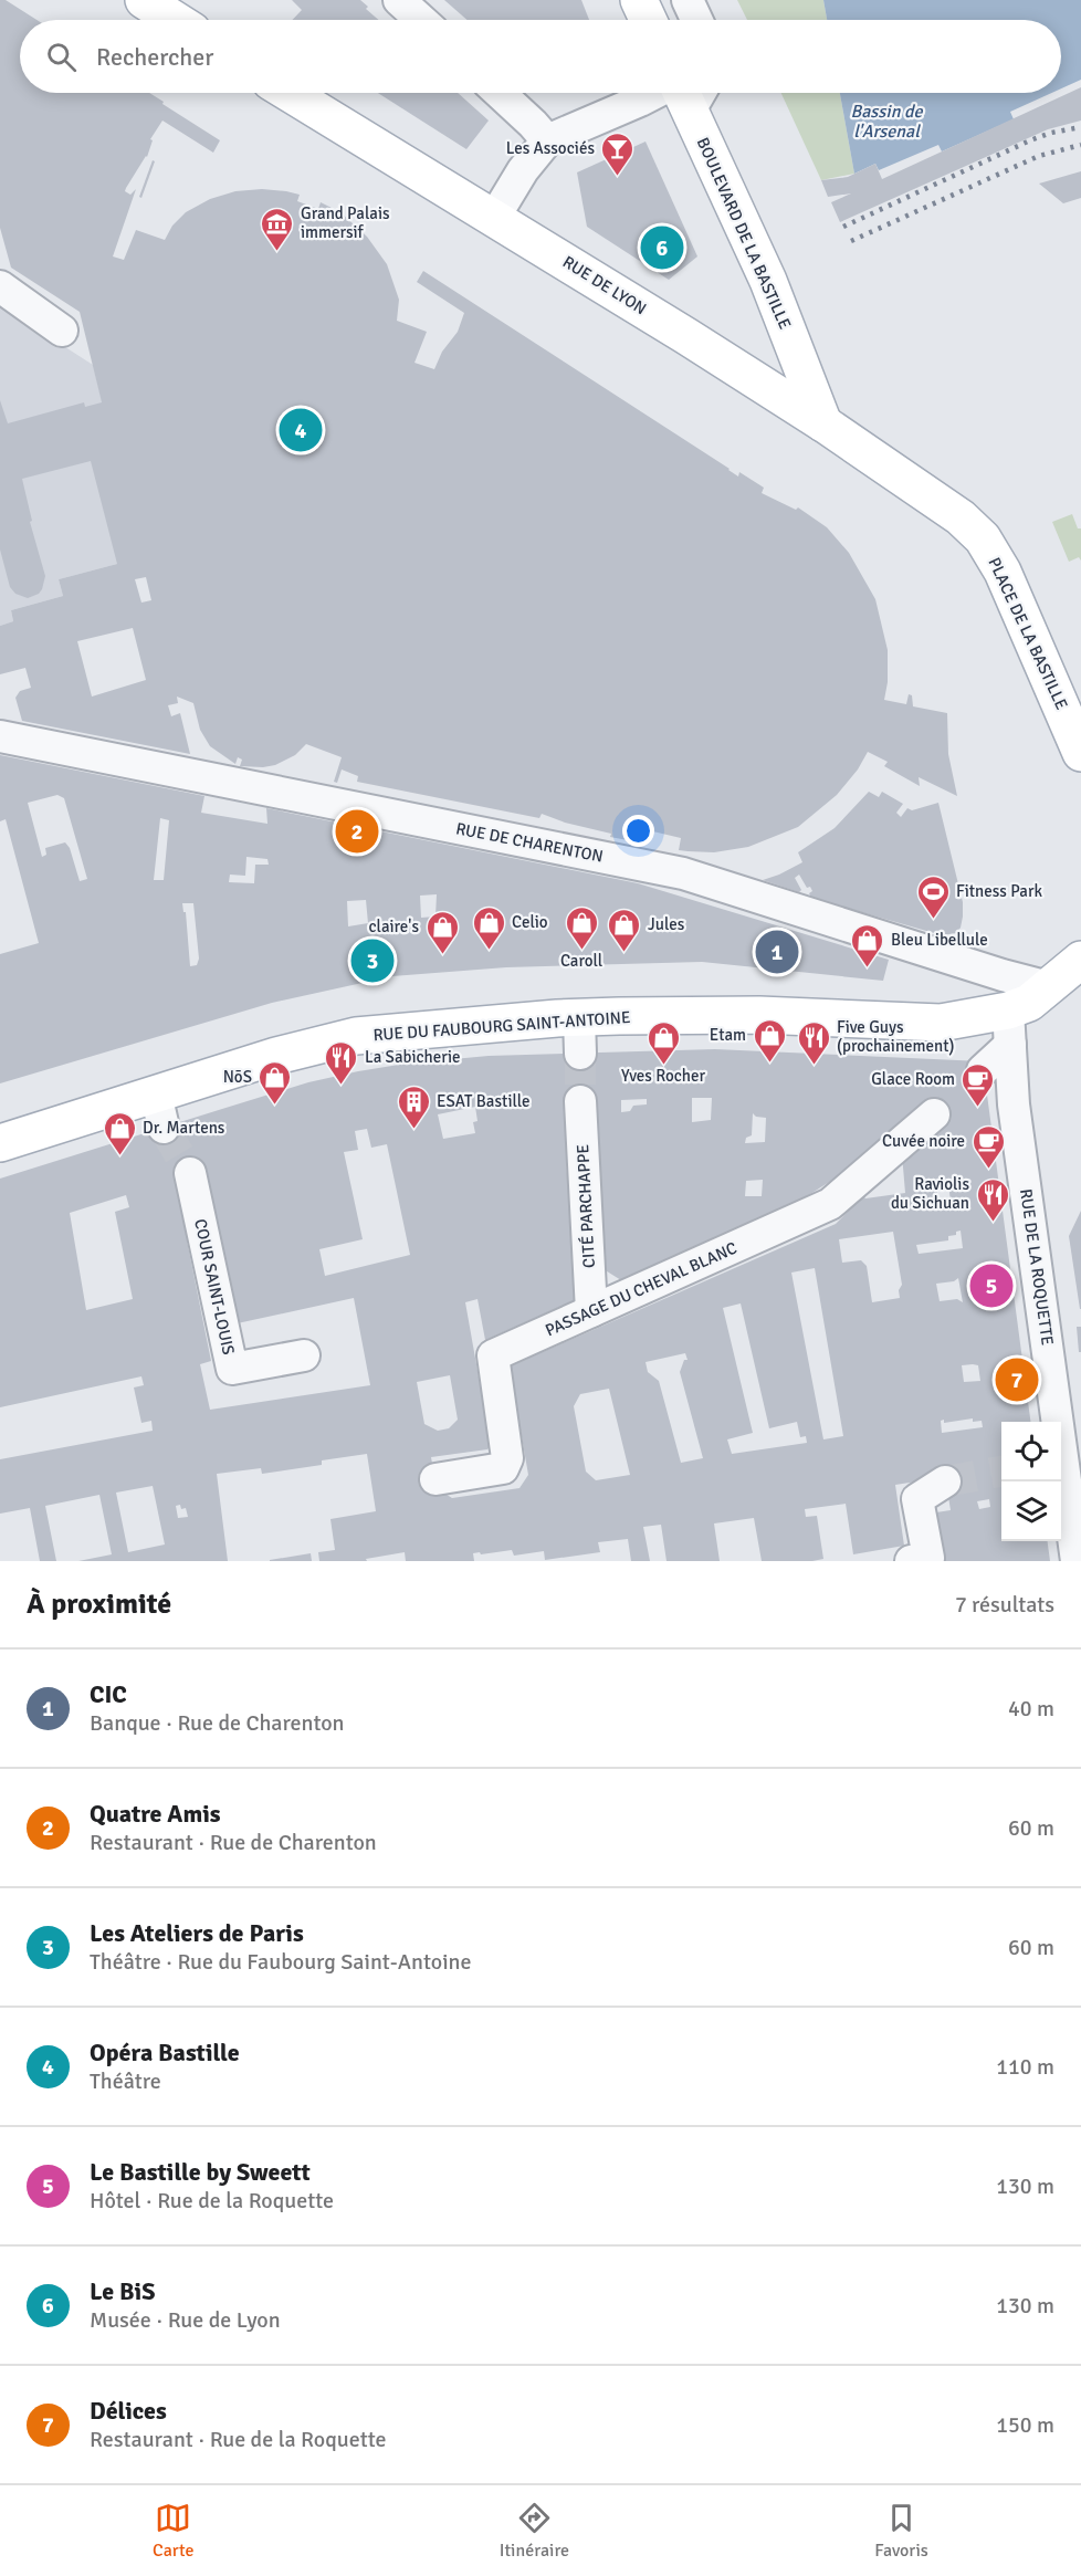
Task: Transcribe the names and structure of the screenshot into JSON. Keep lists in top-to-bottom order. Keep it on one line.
{"streets":{"main road":["BOULEVARD DE LA BASTILLE","RUE DE LYON","PLACE DE LA BASTILLE","RUE DU FAUBOURG SAINT-ANTOINE"],"street":["RUE DE CHARENTON","CITÉ PARCHAPPE","RUE DE LA ROQUETTE","COUR SAINT-LOUIS","PASSAGE DU CHEVAL BLANC"]},"crossings":[["BOULEVARD DE LA BASTILLE","RUE DE LYON"],["RUE DE LYON","PLACE DE LA BASTILLE"],["RUE DE CHARENTON","RUE DU FAUBOURG SAINT-ANTOINE"],["RUE DU FAUBOURG SAINT-ANTOINE","RUE DE LA ROQUETTE"],["CITÉ PARCHAPPE","PASSAGE DU CHEVAL BLANC"]],"water":["Bassin de l'Arsenal"],"places":{"bar":["Les Associés"],"museum":["Grand Palais immersif"],"sports":["Fitness Park"],"shop":["Celio","Caroll","Jules","claire's","Bleu Libellule","Etam","Yves Rocher","NōS","Dr. Martens"],"restaurant":["Five Guys (prochainement)","La Sabicherie","Raviolis du Sichuan"],"cafe":["Glace Room","Cuvée noire"],"building":["ESAT Bastille"]},"page":{"search":"Rechercher","pins":["6","4","2","1","3","5","7"],"heading":["À proximité","7 résultats"],"list":[{"mark":"1","name":"CIC","note":"Banque · Rue de Charenton","value":"40 m"},{"mark":"2","name":"Quatre Amis","note":"Restaurant · Rue de Charenton","value":"60 m"},{"mark":"3","name":"Les Ateliers de Paris","note":"Théâtre · Rue du Faubourg Saint-Antoine","value":"60 m"},{"mark":"4","name":"Opéra Bastille","note":"Théâtre","value":"110 m"},{"mark":"5","name":"Le Bastille by Sweett","note":"Hôtel · Rue de la Roquette","value":"130 m"},{"mark":"6","name":"Le BiS","note":"Musée · Rue de Lyon","value":"130 m"},{"mark":"7","name":"Délices","note":"Restaurant · Rue de la Roquette","value":"150 m"}],"nav":["Carte","Itinéraire","Favoris"]}}
